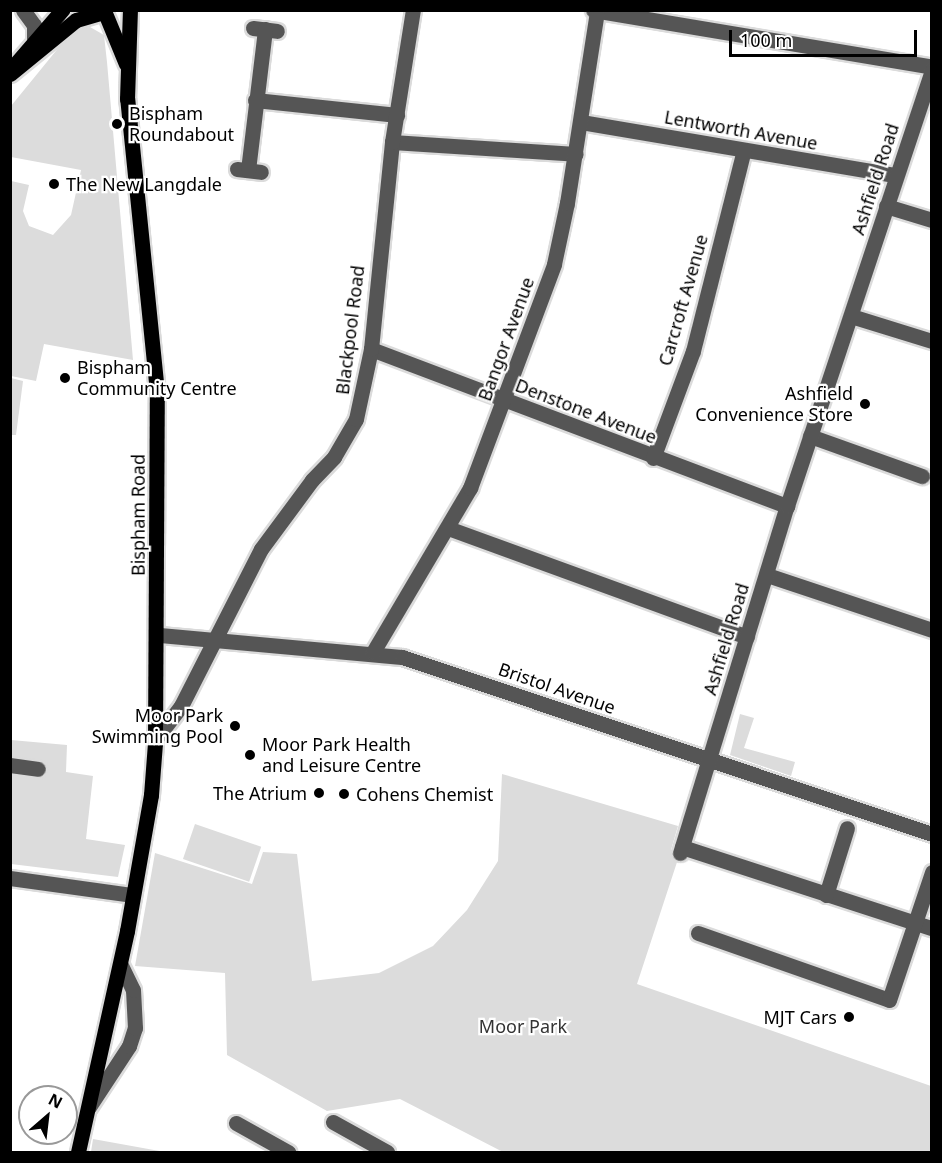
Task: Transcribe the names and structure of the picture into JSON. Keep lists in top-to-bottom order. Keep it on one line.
{"streets":{"main road":["Bispham Road"],"street":["Lentworth Avenue","Ashfield Road","Carcroft Avenue","Blackpool Road","Bangor Avenue","Denstone Avenue","Bristol Avenue"]},"crossings":[["Lentworth Avenue","Ashfield Road"],["Lentworth Avenue","Carcroft Avenue"],["Lentworth Avenue","Bangor Avenue"],["Ashfield Road","Denstone Avenue"],["Ashfield Road","Bristol Avenue"],["Carcroft Avenue","Denstone Avenue"],["Blackpool Road","Denstone Avenue"],["Blackpool Road","Bispham Road"],["Blackpool Road","Bristol Avenue"],["Bangor Avenue","Denstone Avenue"],["Bangor Avenue","Bristol Avenue"],["Bispham Road","Bristol Avenue"]],"parks":["Moor Park"],"places":["Bispham Roundabout","The New Langdale","Bispham Community Centre","Ashfield Convenience Store","Moor Park Swimming Pool","Moor Park Health and Leisure Centre","The Atrium","Cohens Chemist","MJT Cars"],"scale_bar":"100 m","north":"top right"}
